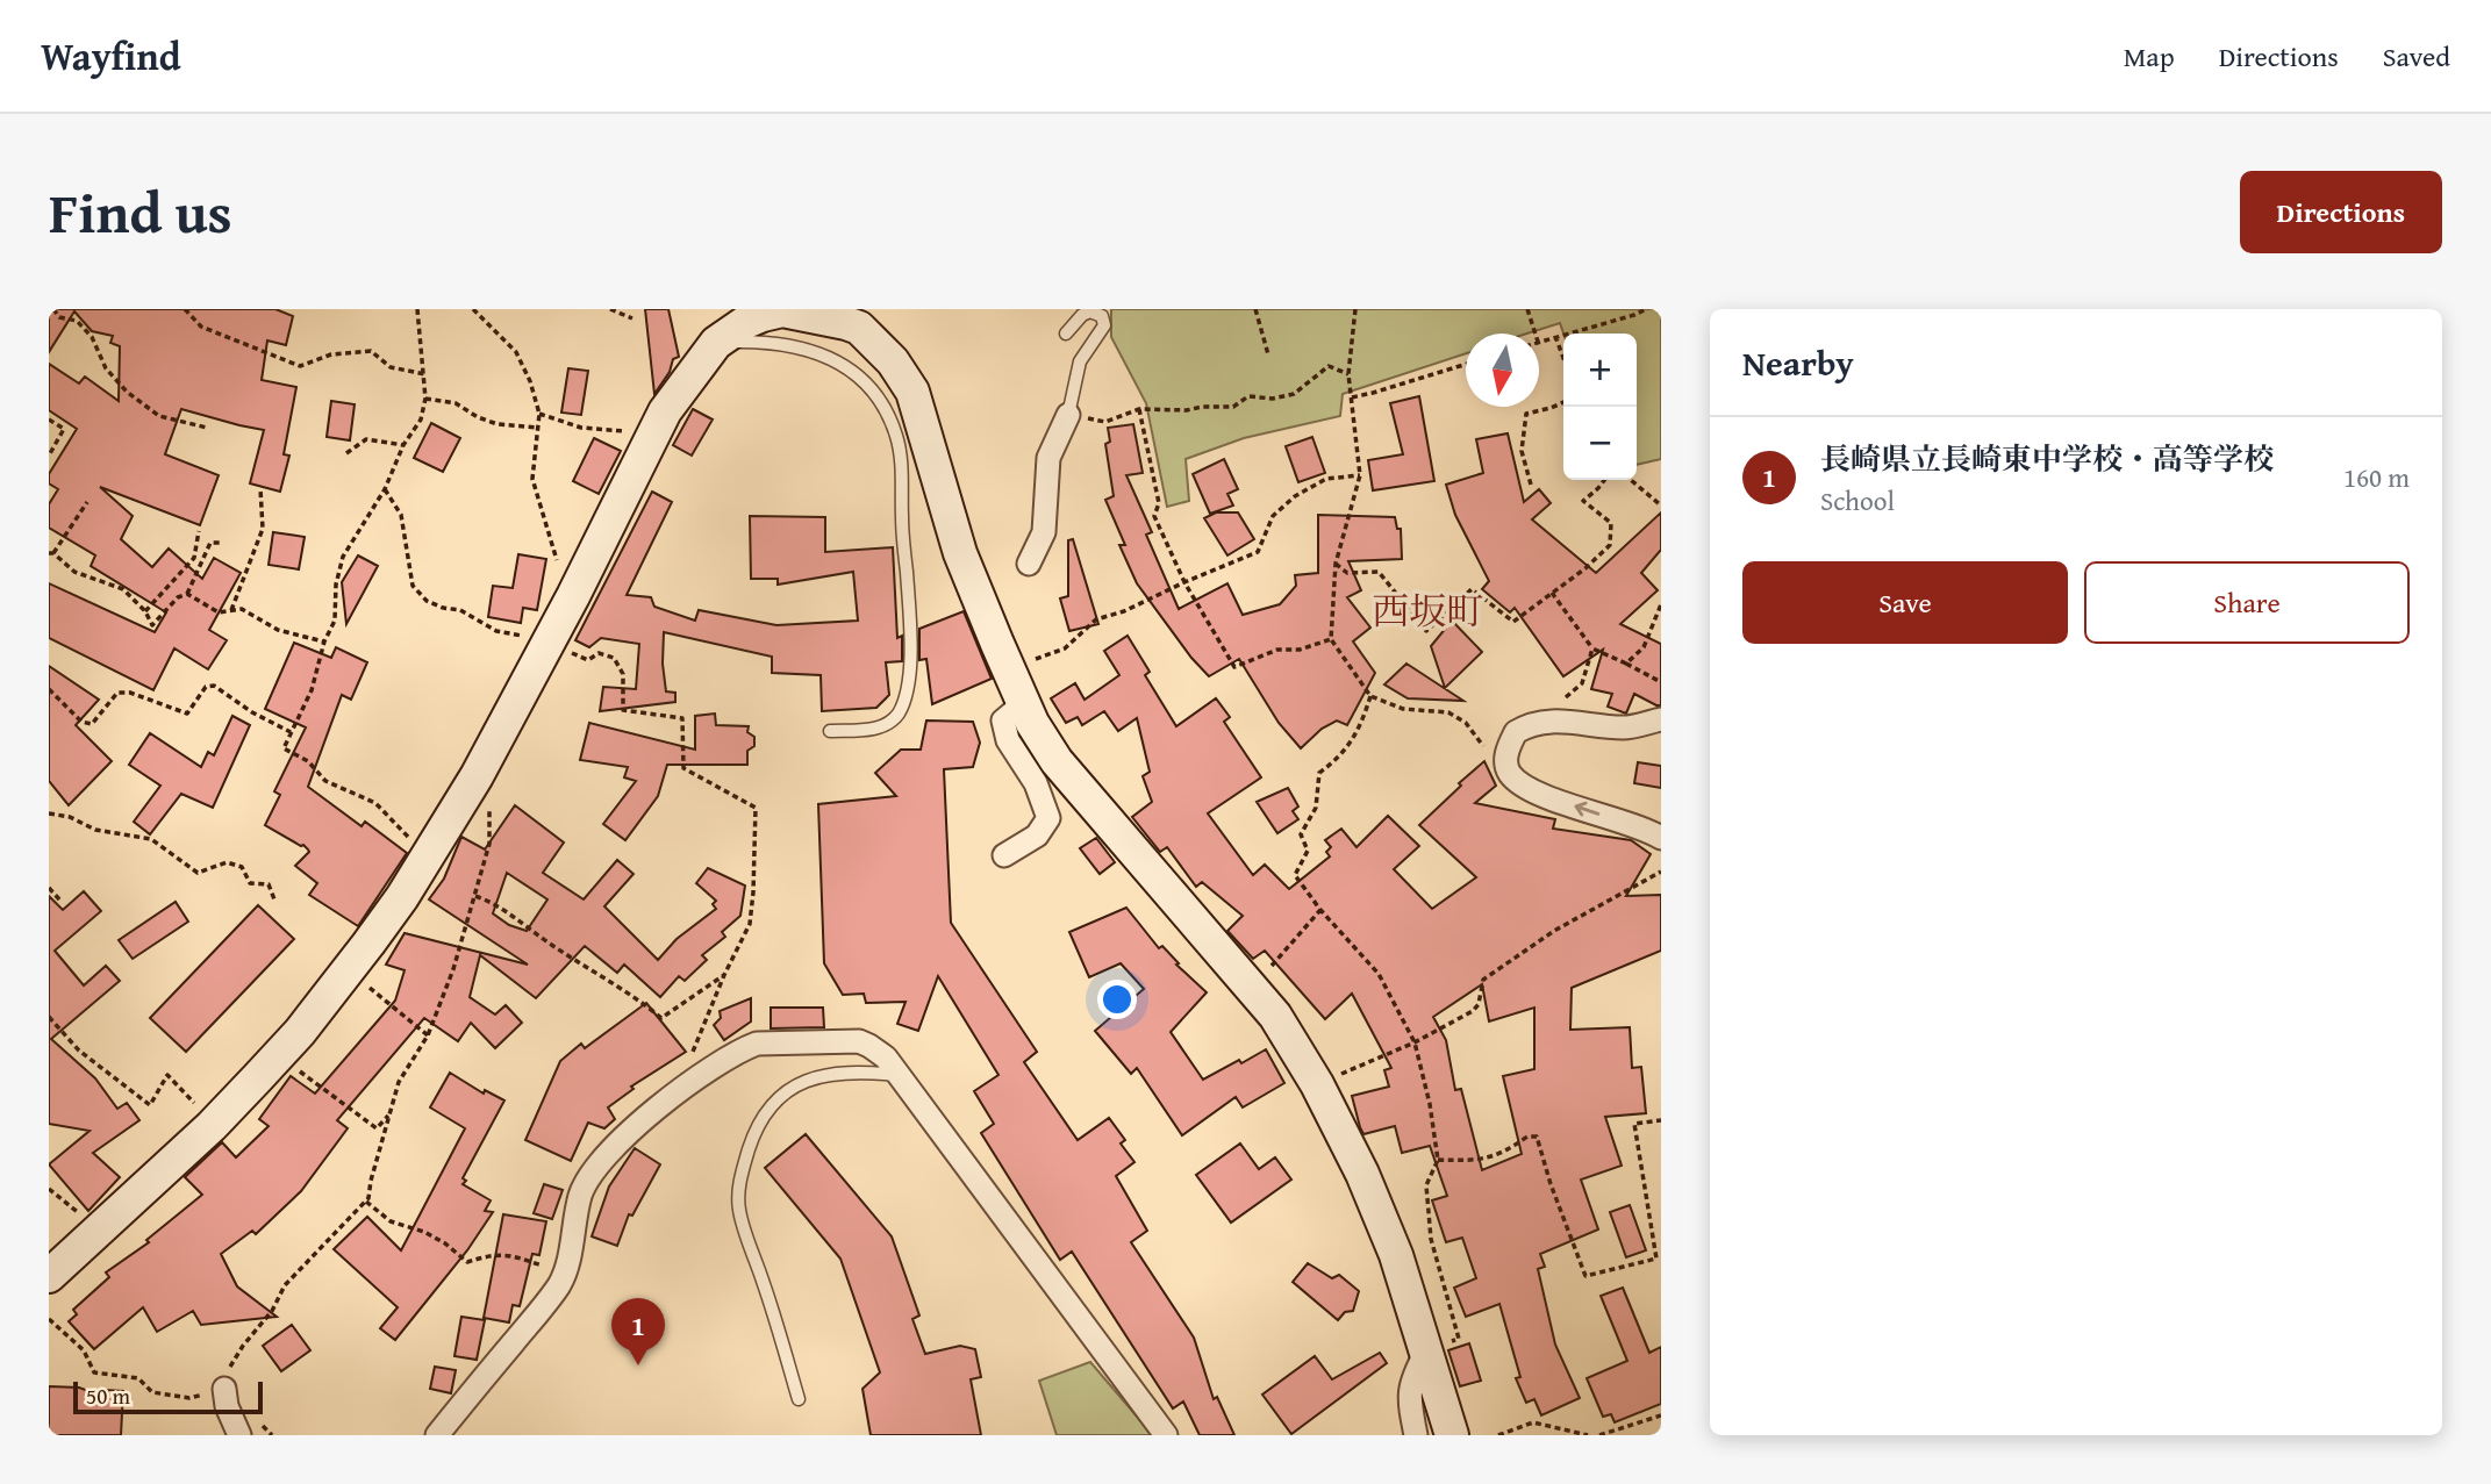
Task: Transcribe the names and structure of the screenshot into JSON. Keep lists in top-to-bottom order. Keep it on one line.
{"districts":["西坂町"],"scale_bar":"50 m","north":"bottom","page":{"header":"Wayfind","nav":["Map","Directions","Saved"],"title":"Find us","buttons":["Directions",["Save","Share"]],"heading":"Nearby","map_buttons":["+","−"],"list":[{"mark":"1","name":"長崎県立長崎東中学校・高等学校","note":"School","value":"160 m"}],"pins":"1","scale":"50 m"}}
